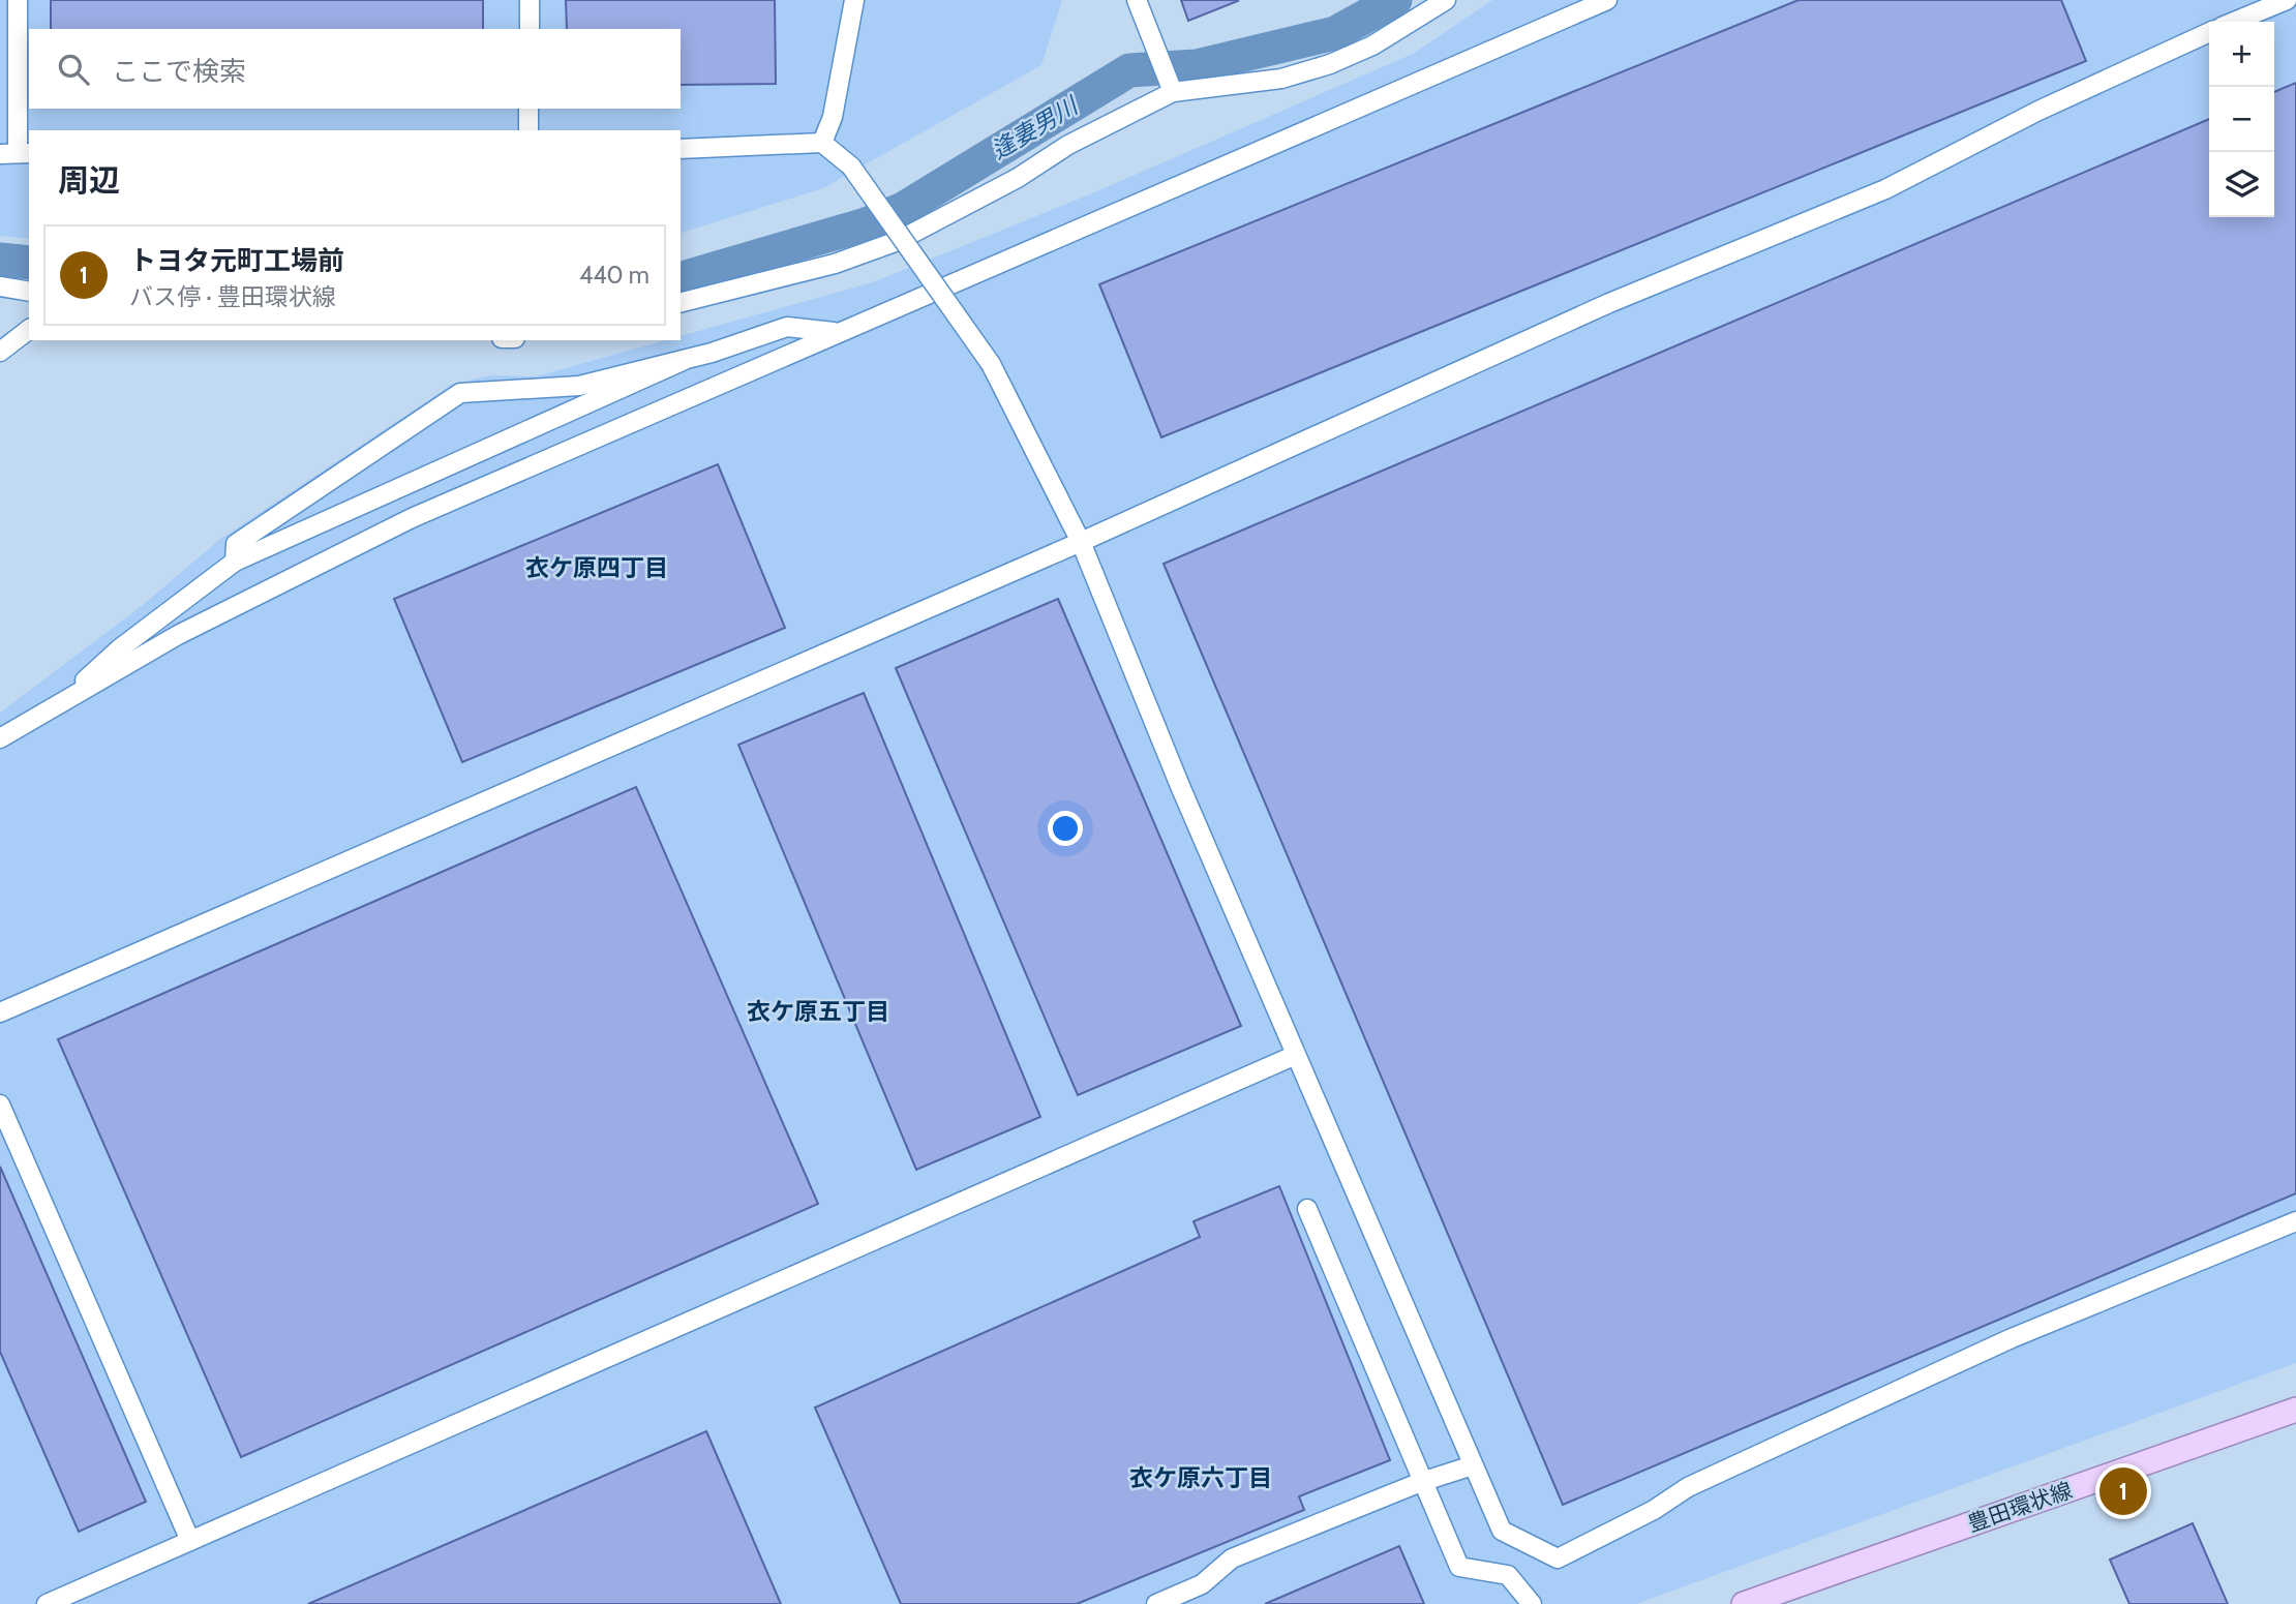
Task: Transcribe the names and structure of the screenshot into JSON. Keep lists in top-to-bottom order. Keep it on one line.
{"streets":{"main road":["豊田環状線"]},"districts":["衣ケ原四丁目","衣ケ原五丁目","衣ケ原六丁目"],"water":["逢妻男川"],"page":{"map_buttons":["+","−"],"search":"ここで検索","heading":"周辺","list":[{"mark":"1","name":"トヨタ元町工場前","note":"バス停 · 豊田環状線","value":"440 m"}],"pins":"1"}}
